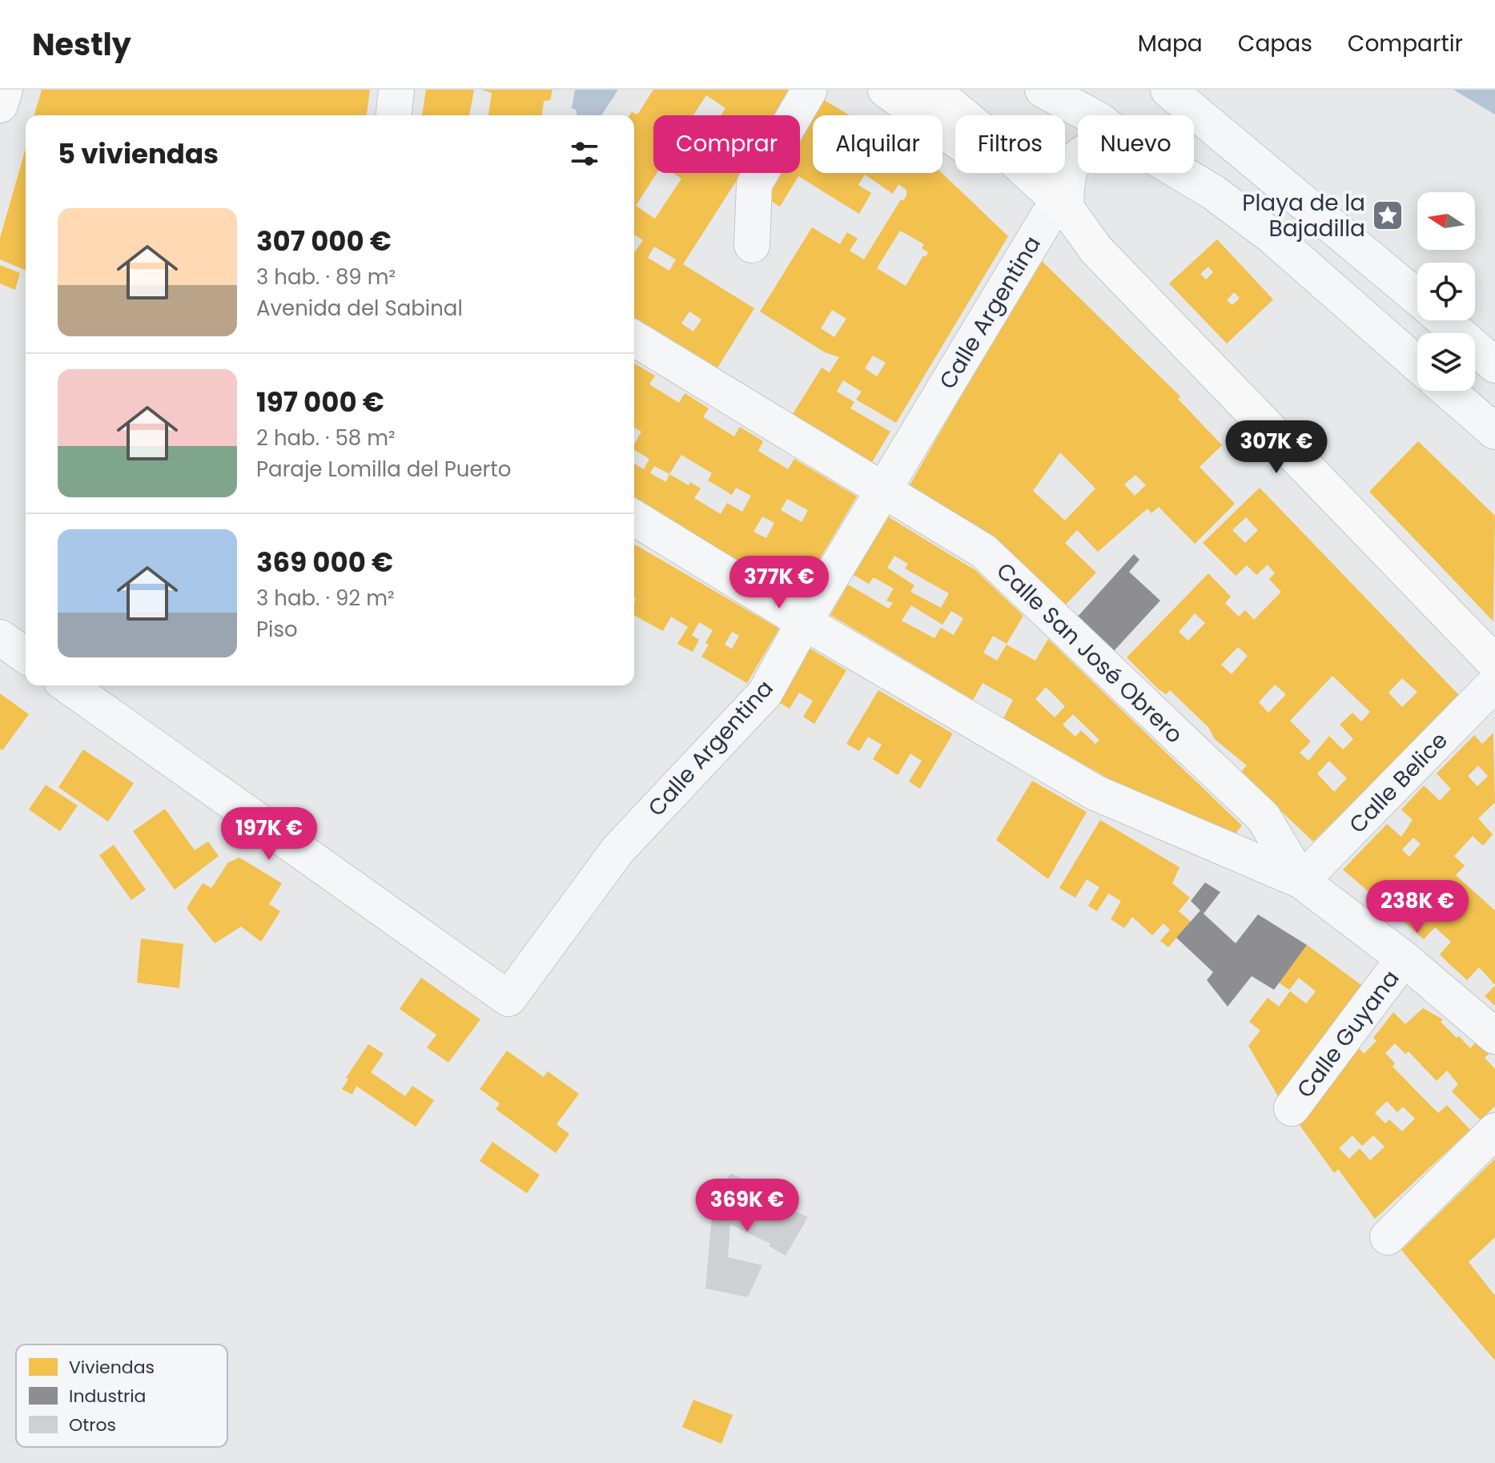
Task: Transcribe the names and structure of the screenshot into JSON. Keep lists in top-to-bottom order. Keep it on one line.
{"streets":{"street":["Calle Argentina","Calle San José Obrero","Calle Belice","Calle Guyana"]},"crossings":[["Calle Argentina","Calle San José Obrero"],["Calle San José Obrero","Calle Belice"],["Calle San José Obrero","Calle Guyana"]],"places":{"place":["Playa de la Bajadilla"]},"legend":["Viviendas","Industria","Otros"],"north":"left","page":{"header":"Nestly","nav":["Mapa","Capas","Compartir"],"chip":["Comprar","Alquilar","Filtros","Nuevo"],"heading":"5 viviendas","list":[{"name":"307 000 €","note":"3 hab. · 89 m² · Avenida del Sabinal"},{"name":"197 000 €","note":"2 hab. · 58 m² · Paraje Lomilla del Puerto"},{"name":"369 000 €","note":"3 hab. · 92 m² · Piso"}],"price":["307K €","377K €","197K €","238K €","369K €"]}}
